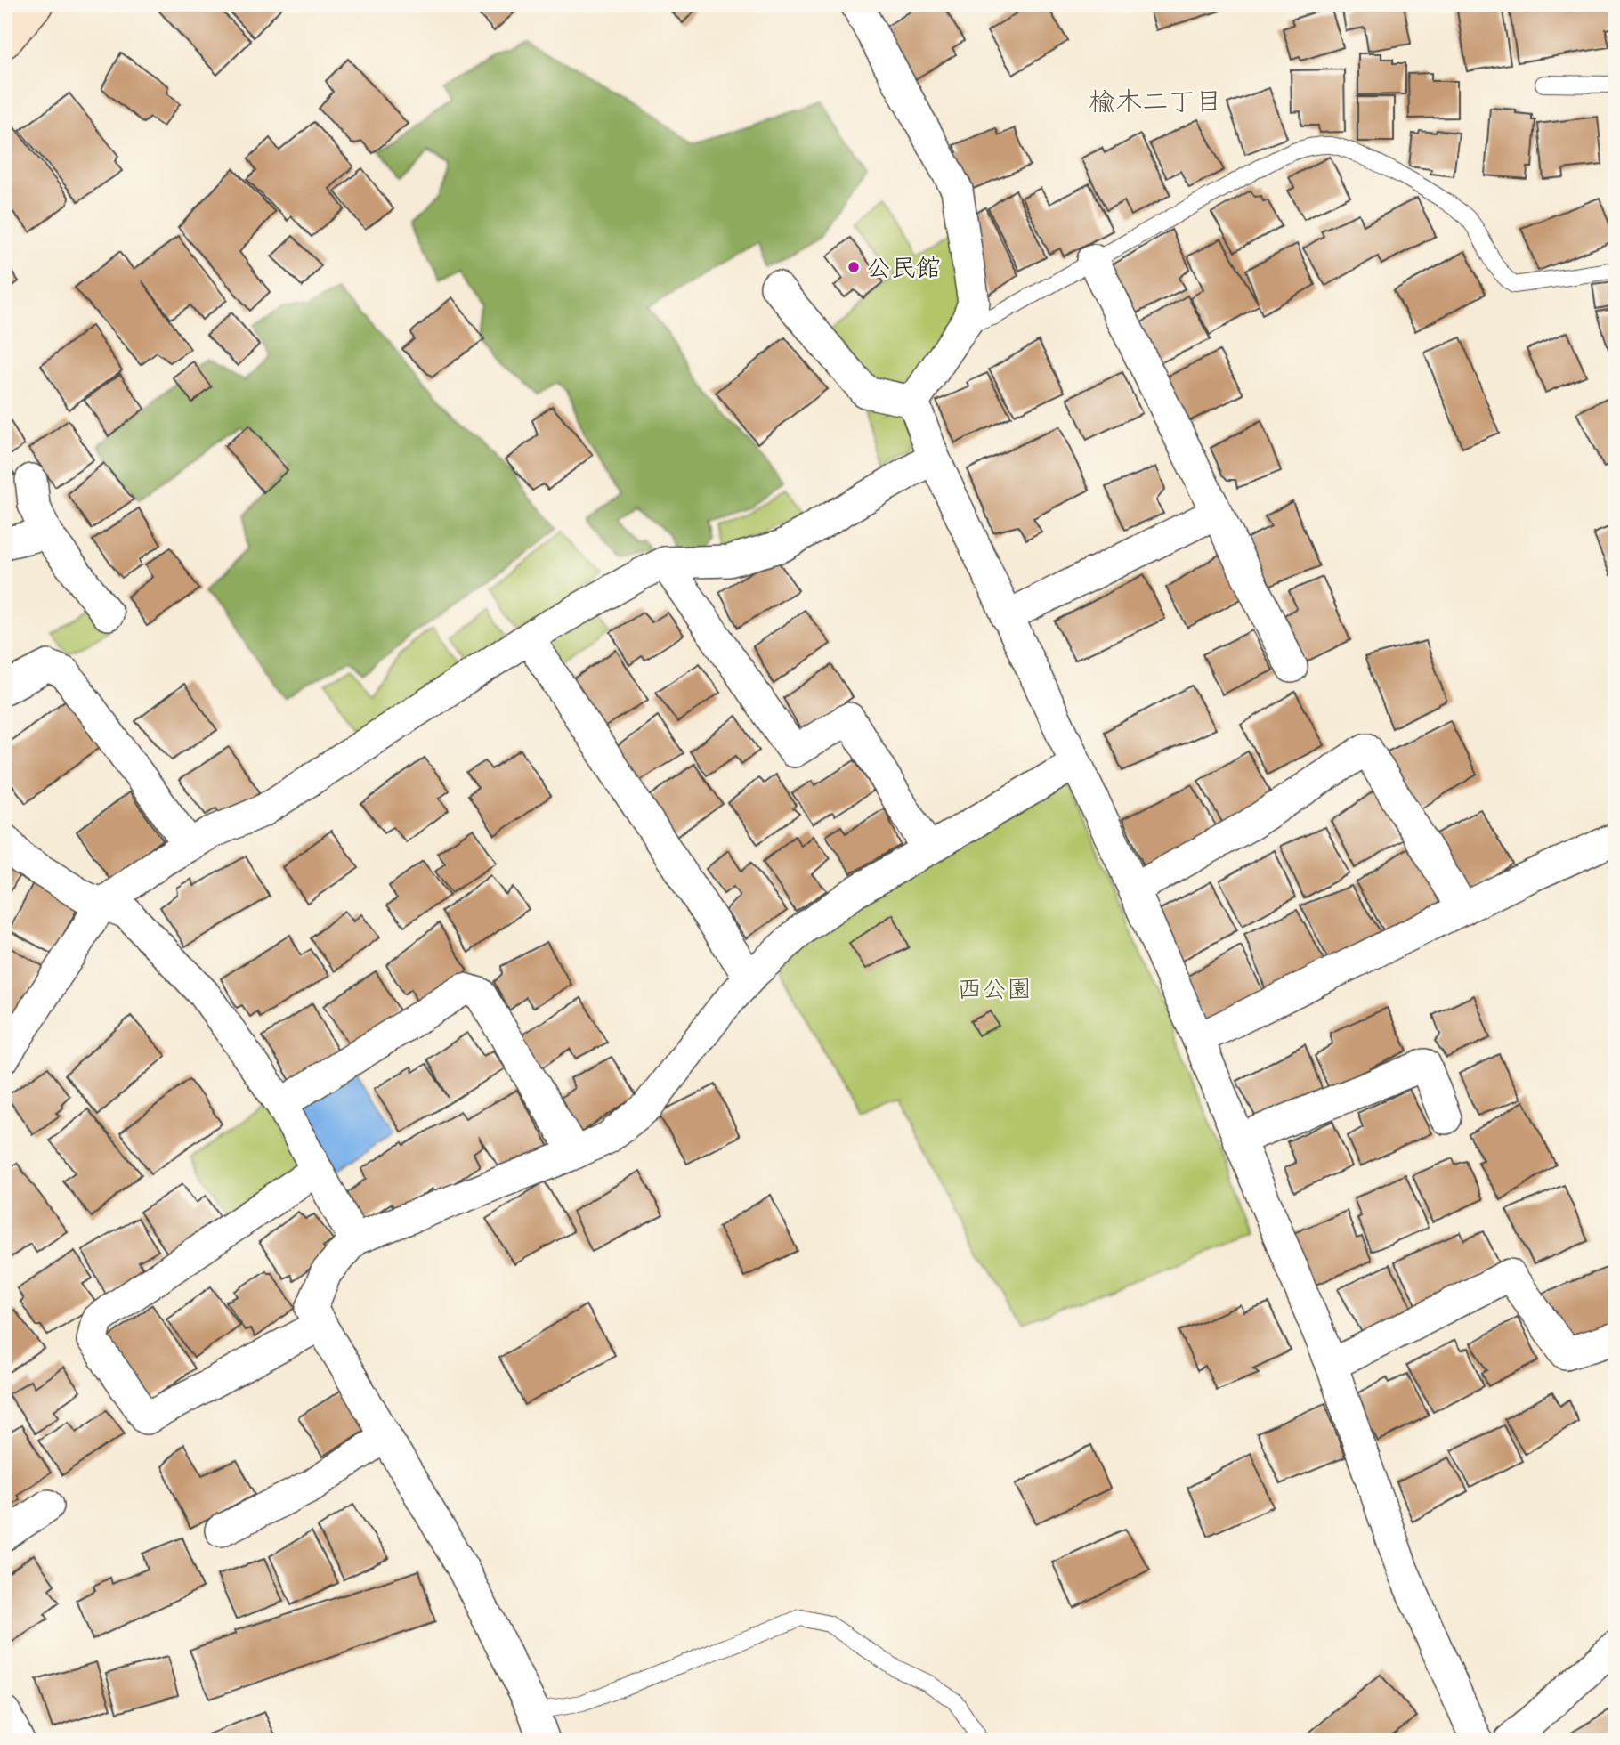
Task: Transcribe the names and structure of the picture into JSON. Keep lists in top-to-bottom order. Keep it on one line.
{"districts":["楡木二丁目"],"parks":["西公園"],"places":["公民館"]}
